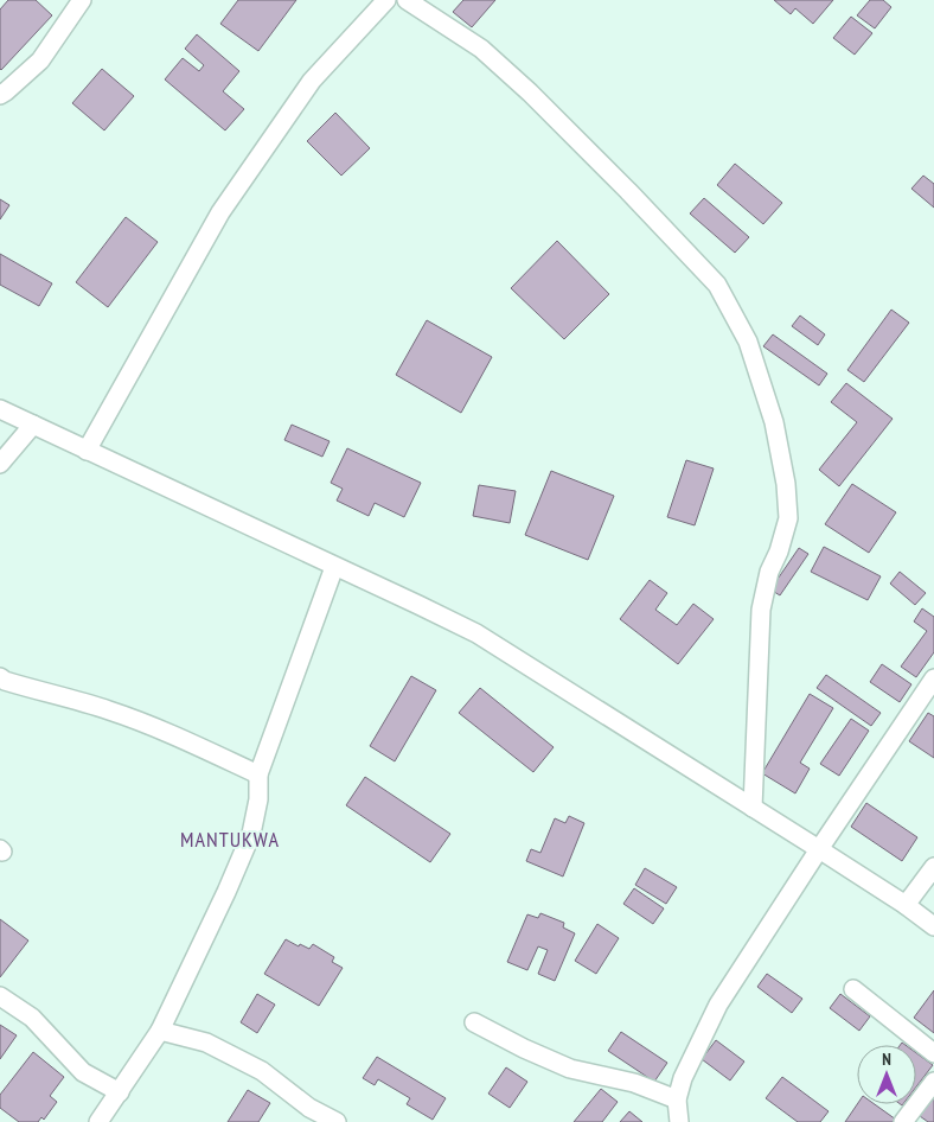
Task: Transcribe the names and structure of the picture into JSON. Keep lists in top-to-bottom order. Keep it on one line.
{"districts":["MANTUKWA"],"north":"top"}
